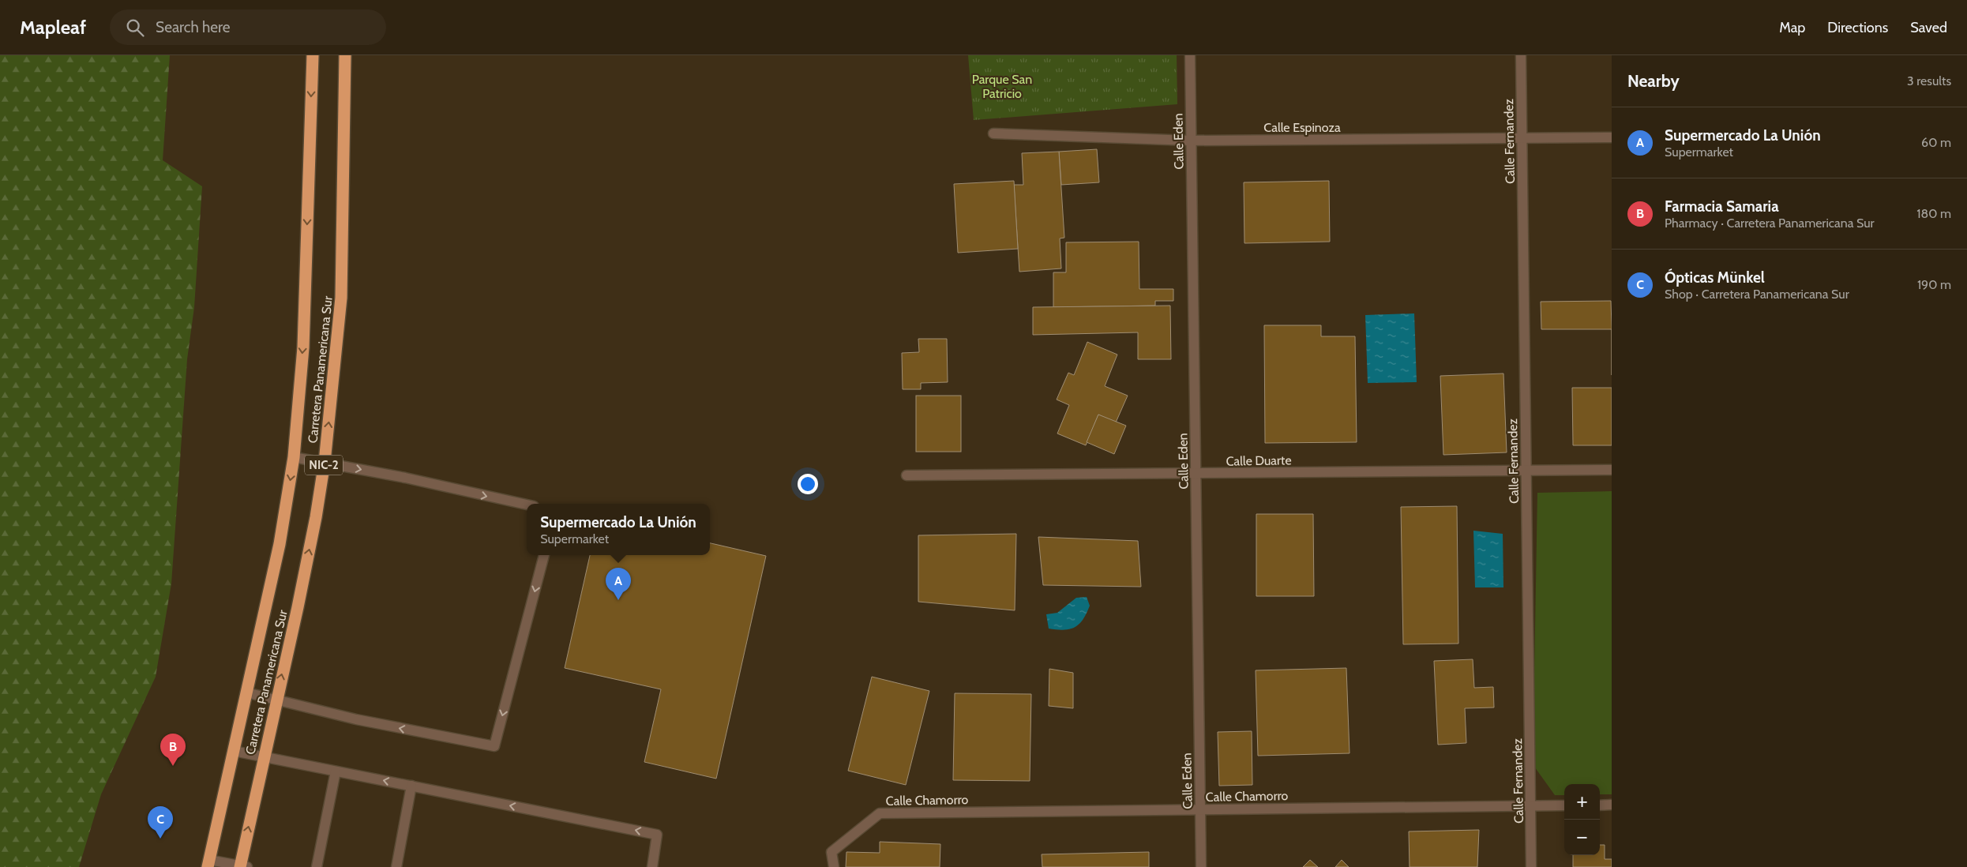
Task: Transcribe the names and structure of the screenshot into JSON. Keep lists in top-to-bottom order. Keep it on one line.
{"streets":{"highway":["Carretera Panamericana Sur","NIC-2"],"street":["Calle Espinoza","Calle Eden","Calle Fernandez","Calle Duarte","Calle Chamorro"]},"crossings":[["Calle Espinoza","Calle Eden"],["Calle Espinoza","Calle Fernandez"],["Calle Eden","Calle Duarte"],["Calle Eden","Calle Chamorro"],["Calle Fernandez","Calle Duarte"],["Calle Fernandez","Calle Chamorro"]],"parks":["Parque San Patricio"],"page":{"header":"Mapleaf","search":"Search here","nav":["Map","Directions","Saved"],"heading":["Nearby","3 results"],"list":[{"mark":"A","name":"Supermercado La Unión","note":"Supermarket","value":"60 m"},{"mark":"B","name":"Farmacia Samaria","note":"Pharmacy · Carretera Panamericana Sur","value":"180 m"},{"mark":"C","name":"Ópticas Münkel","note":"Shop · Carretera Panamericana Sur","value":"190 m"}],"popup":["Supermercado La Unión","Supermarket"],"pins":["A","B","C"],"map_buttons":["+","−"]}}
